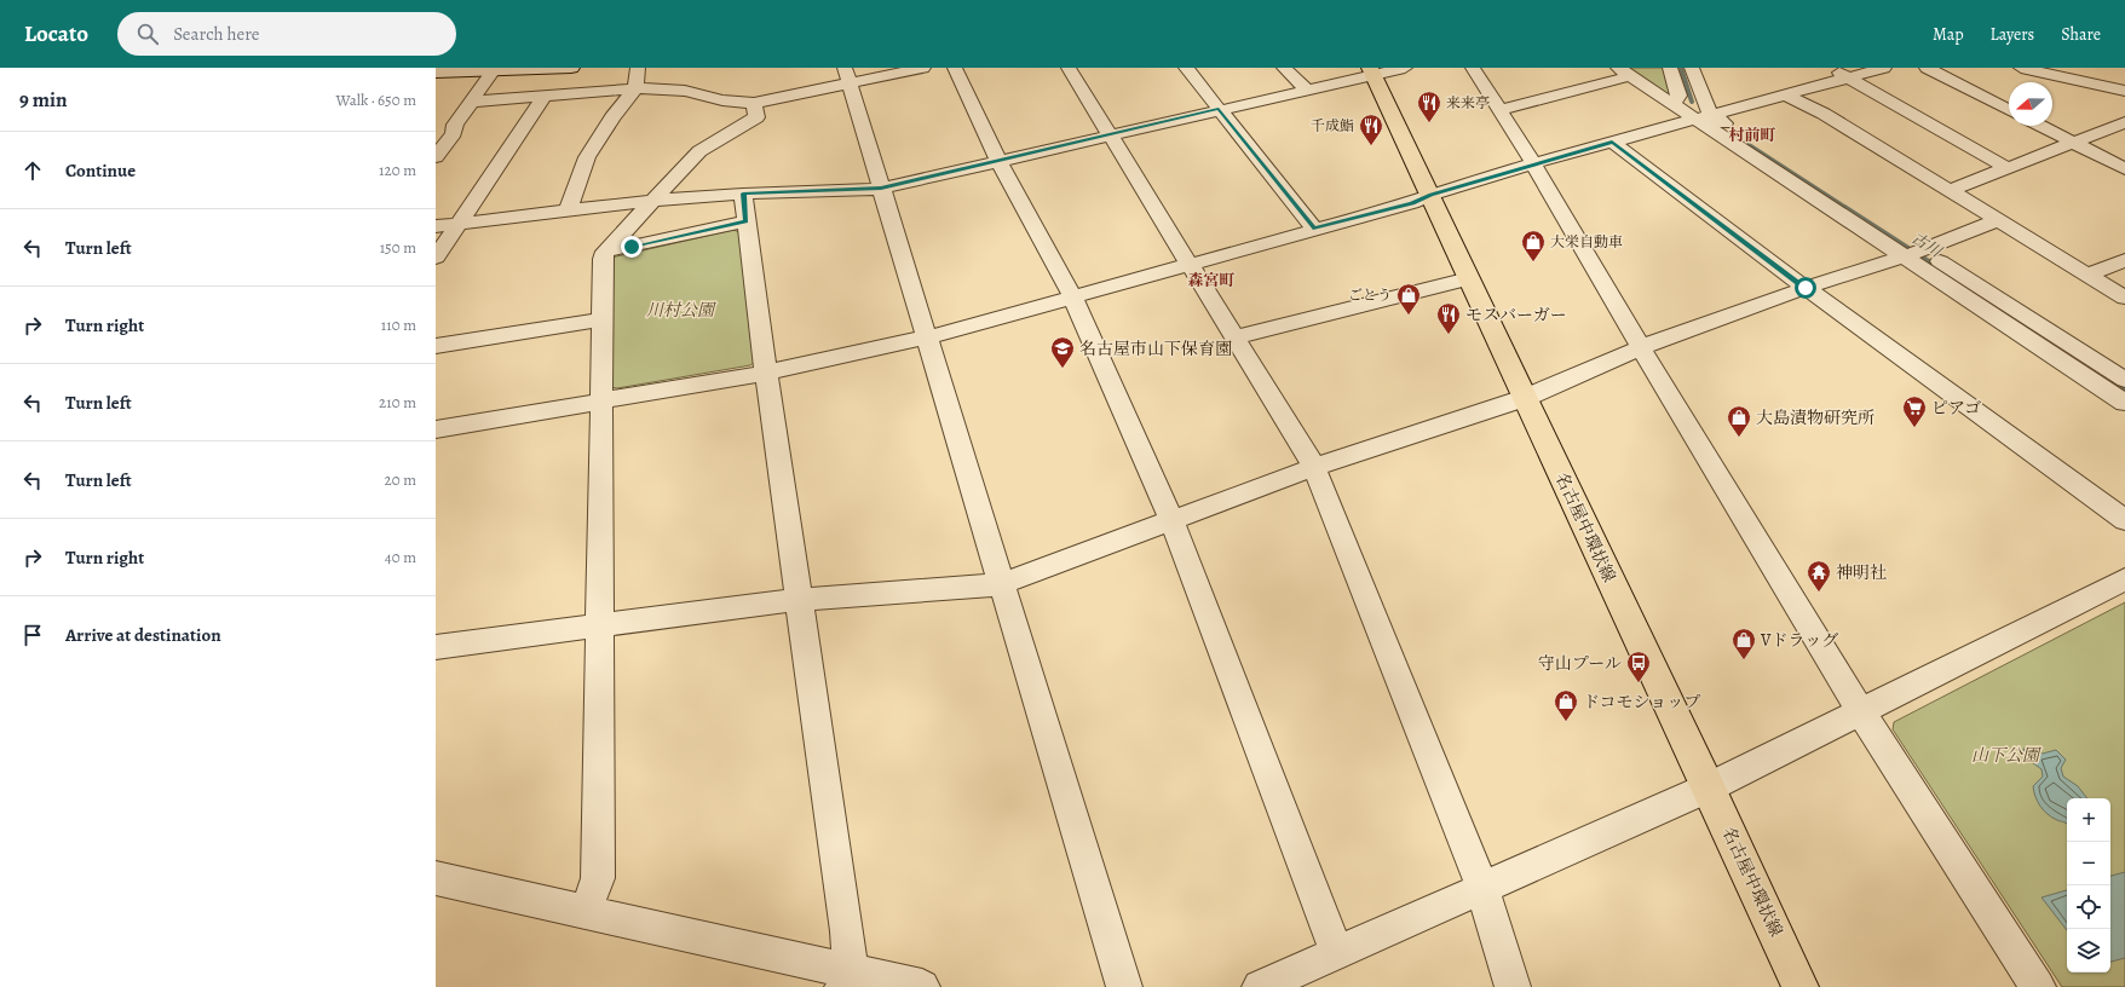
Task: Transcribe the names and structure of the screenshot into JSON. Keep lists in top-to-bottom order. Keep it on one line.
{"streets":{"main road":["名古屋中環状線"]},"districts":["村前町","森宮町"],"water":["古川"],"parks":["川村公園","山下公園"],"places":{"restaurant":["来来亭","千成鮨","モスバーガー"],"shop":["大栄自動車","ごとう","大島漬物研究所","Vドラッグ","ドコモショップ"],"school or university":["名古屋市山下保育園"],"supermarket":["ピアゴ"],"temple":["神明社"],"bus stop":["守山プール"]},"north":"left","page":{"header":"Locato","search":"Search here","nav":["Map","Layers","Share"],"heading":["9 min","Walk · 650 m"],"list":[["Continue","120 m"],["Turn left","150 m"],["Turn right","110 m"],["Turn left","210 m"],["Turn left","20 m"],["Turn right","40 m"],"Arrive at destination"],"map_buttons":["+","−"]}}
